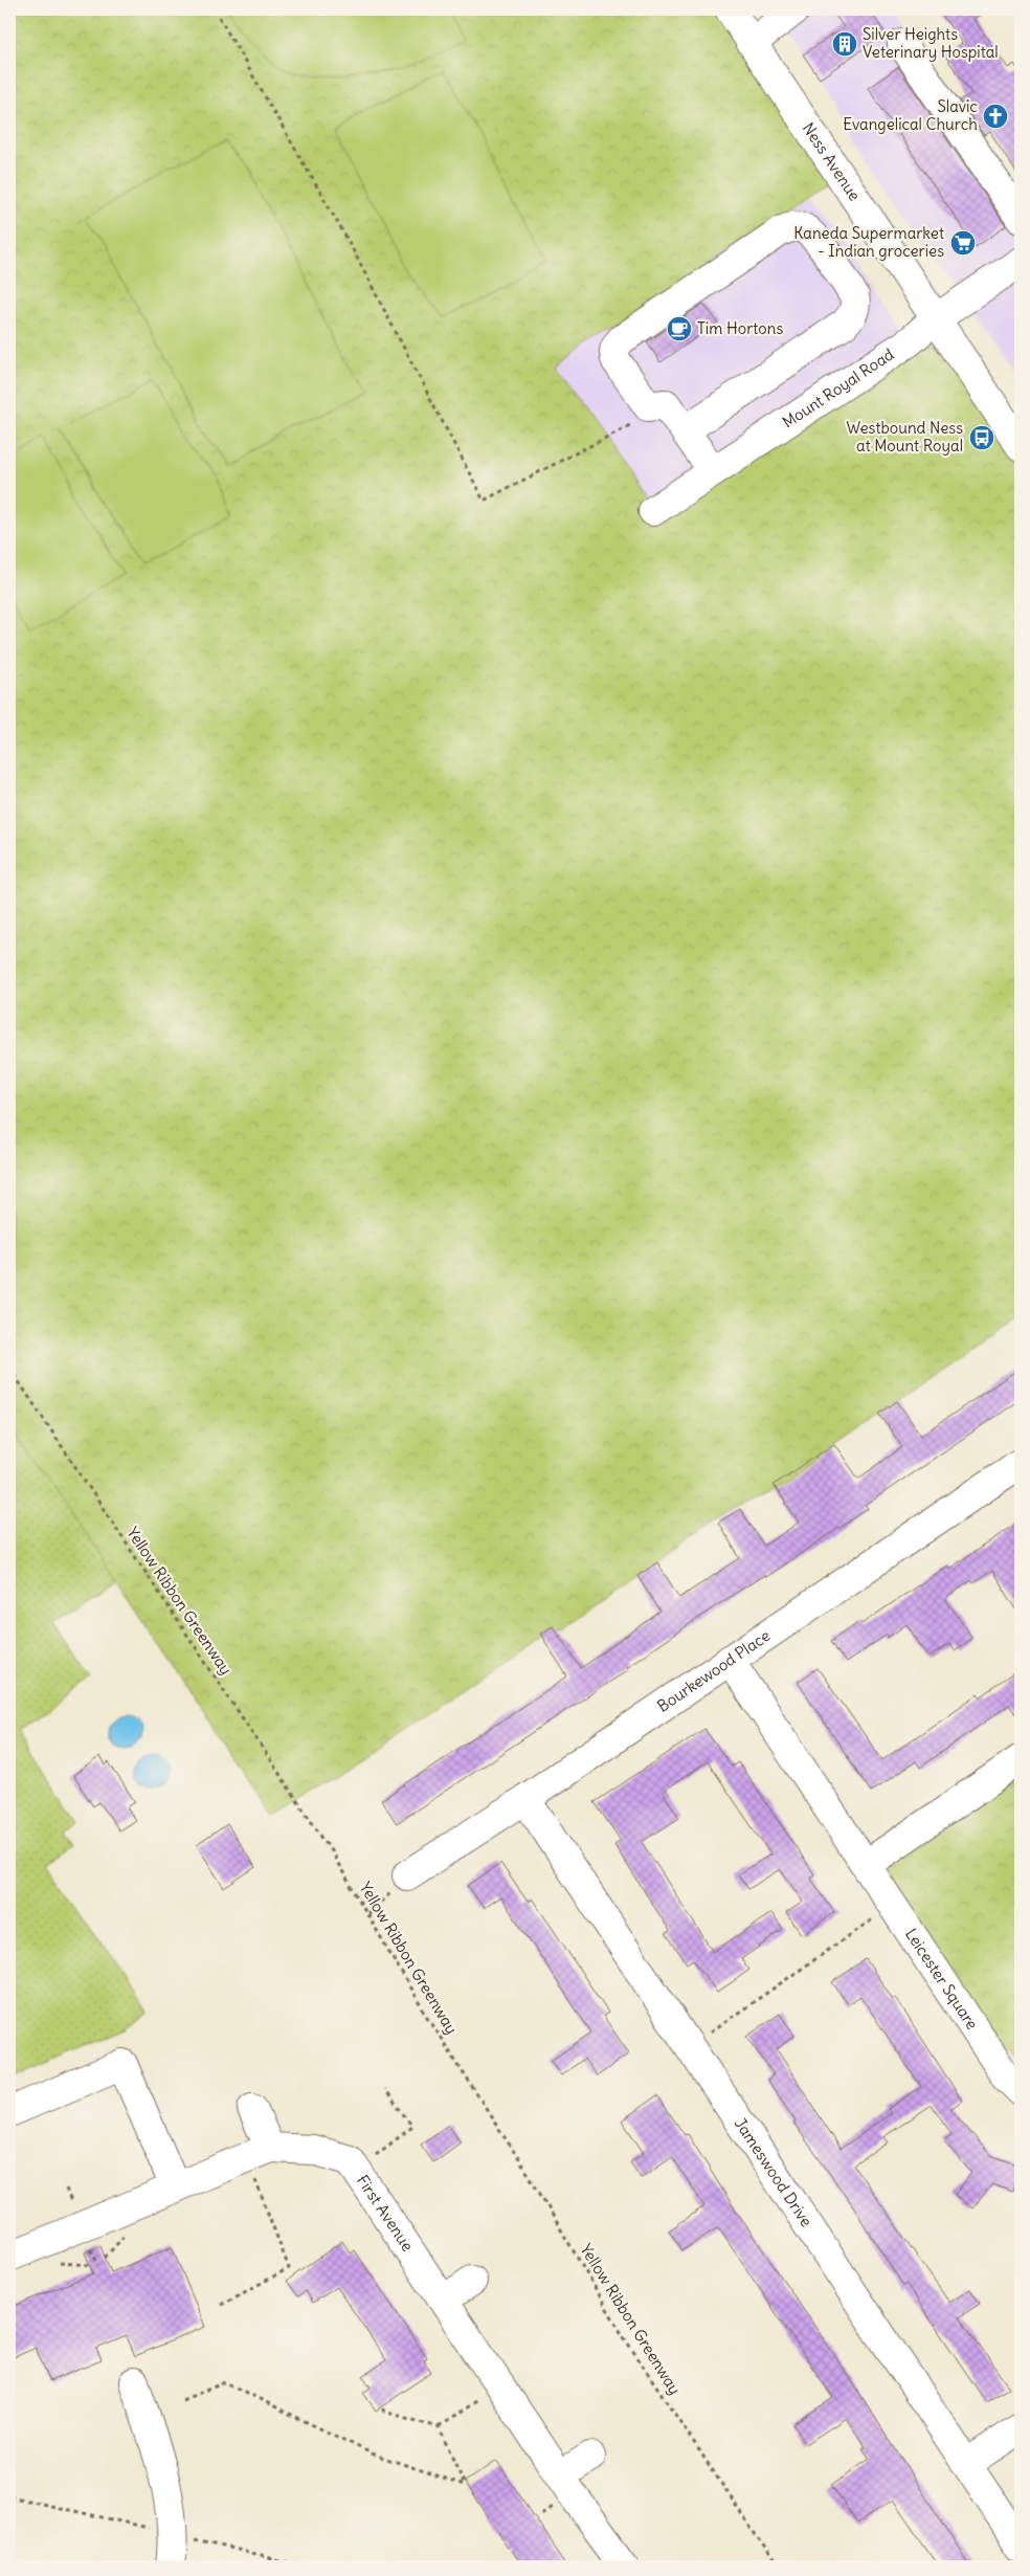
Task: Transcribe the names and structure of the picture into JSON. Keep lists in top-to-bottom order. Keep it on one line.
{"streets":{"street":["Ness Avenue","Mount Royal Road","Bourkewood Place","Leicester Square","Jameswood Drive","First Avenue"],"path":["Yellow Ribbon Greenway"]},"crossings":[["Ness Avenue","Mount Royal Road"],["Bourkewood Place","Leicester Square"],["Bourkewood Place","Jameswood Drive"]],"places":{"building":["Silver Heights Veterinary Hospital"],"church":["Slavic Evangelical Church"],"supermarket":["Kaneda Supermarket - Indian groceries"],"cafe":["Tim Hortons"],"bus stop":["Westbound Ness at Mount Royal"]}}
